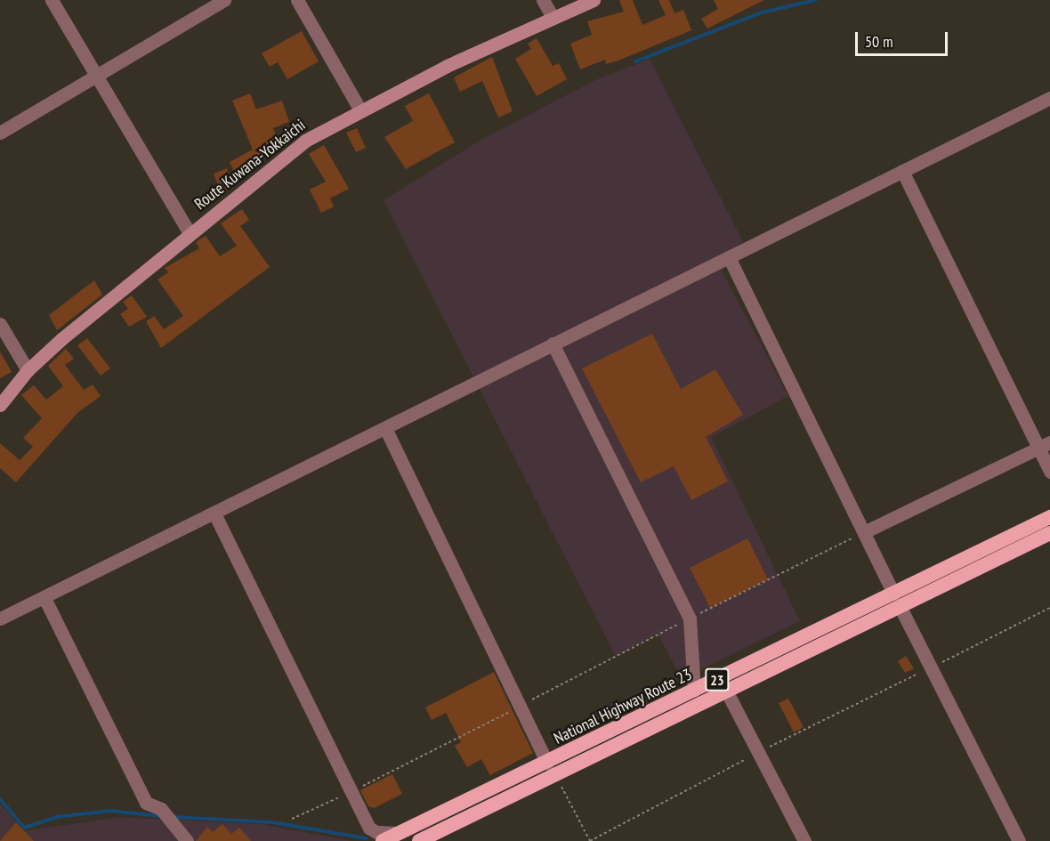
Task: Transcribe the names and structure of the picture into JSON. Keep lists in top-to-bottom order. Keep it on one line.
{"streets":{"highway":["23","National Highway Route 23"],"main road":["Route Kuwana-Yokkaichi"]},"scale_bar":"50 m"}
